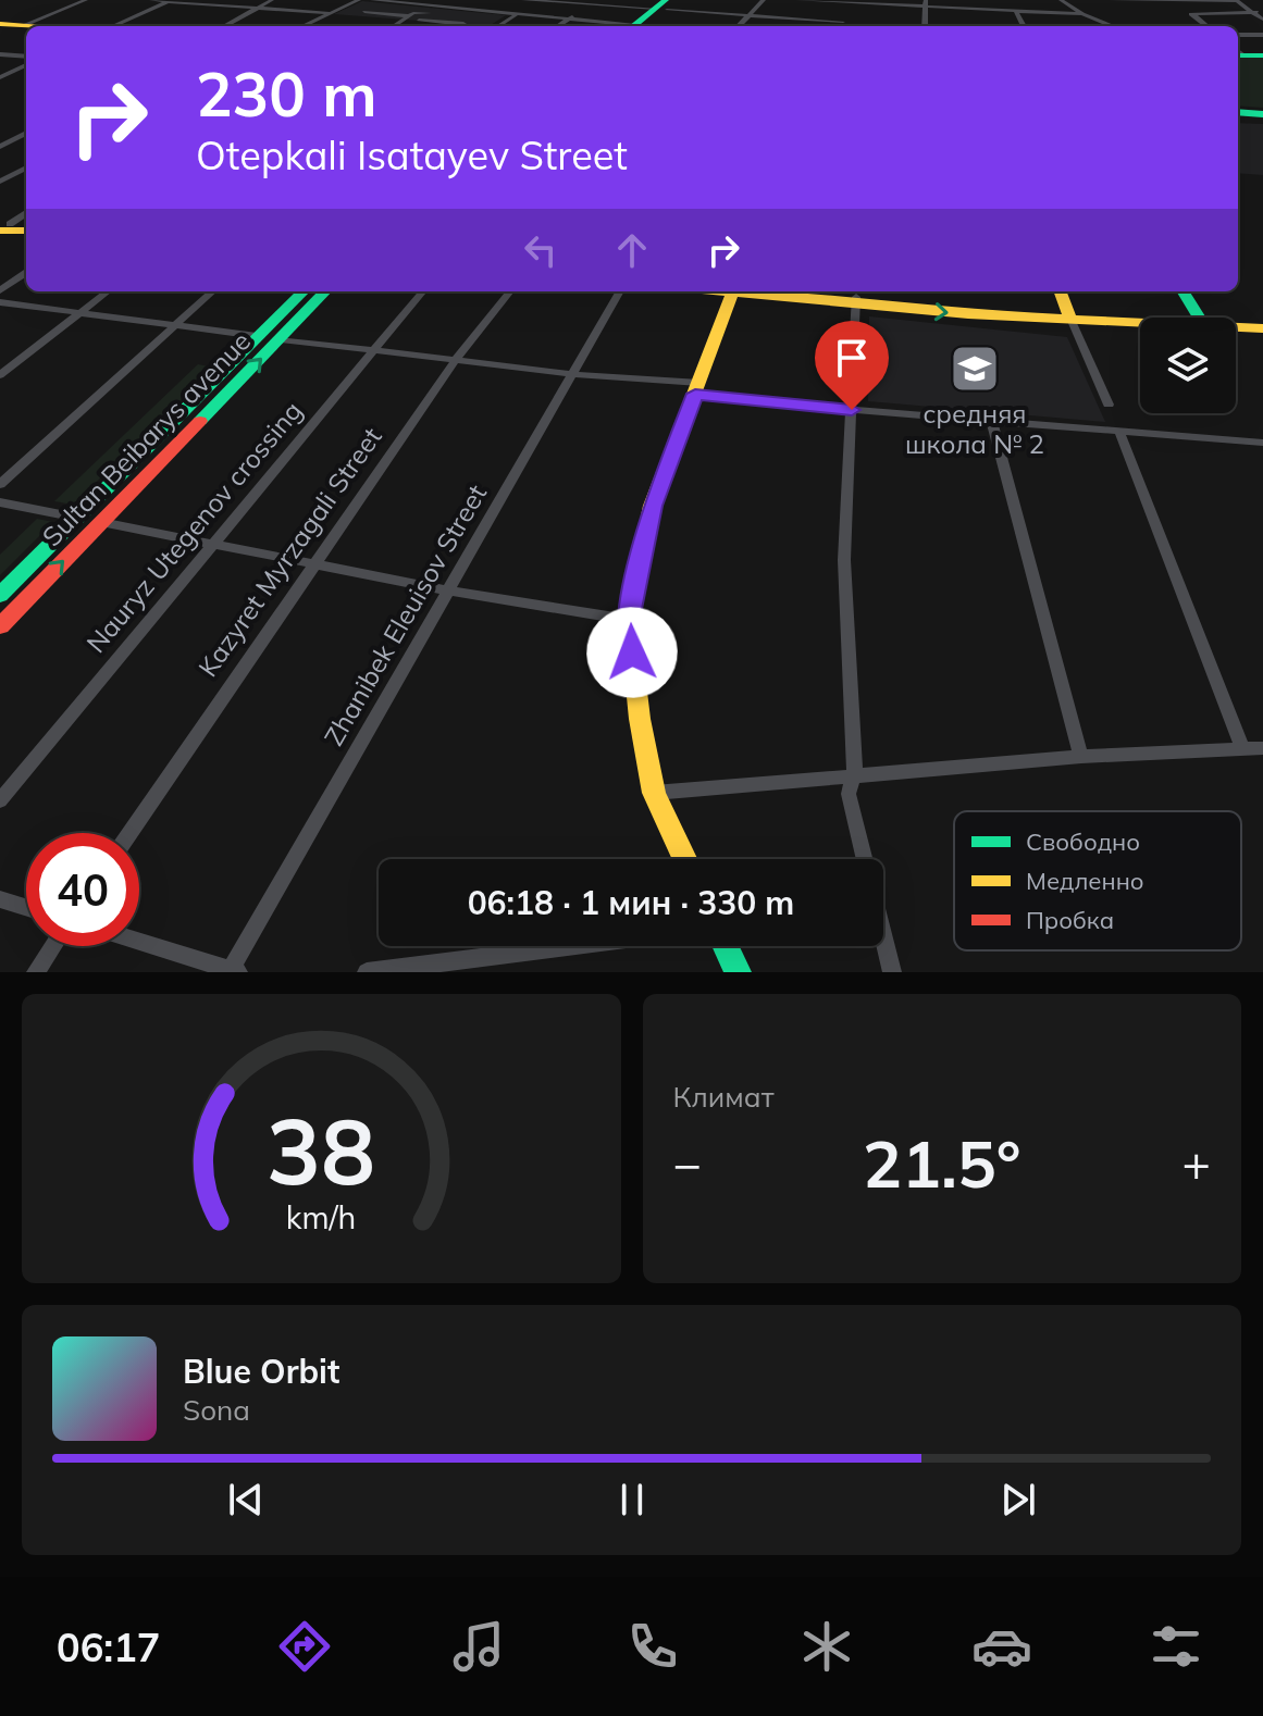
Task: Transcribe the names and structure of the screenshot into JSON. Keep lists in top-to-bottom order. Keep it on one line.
{"streets":{"main road":["Sultan Beibarys avenue"],"street":["Nauryz Utegenov crossing","Kazyret Myrzagali Street","Zhanibek Eleuisov Street"]},"places":{"school or university":["cредняя школа № 2"]},"legend":["Свободно","Медленно","Пробка"],"page":{"turn":["230 m","Otepkali Isatayev Street"],"limit":"40","trip":"06:18 · 1 мин · 330 m","tile":"Климат","heat":["−","21.5°","+"],"song":["Blue Orbit","Sona"],"tabs":"06:17","gauge":["38","km/h"]}}
